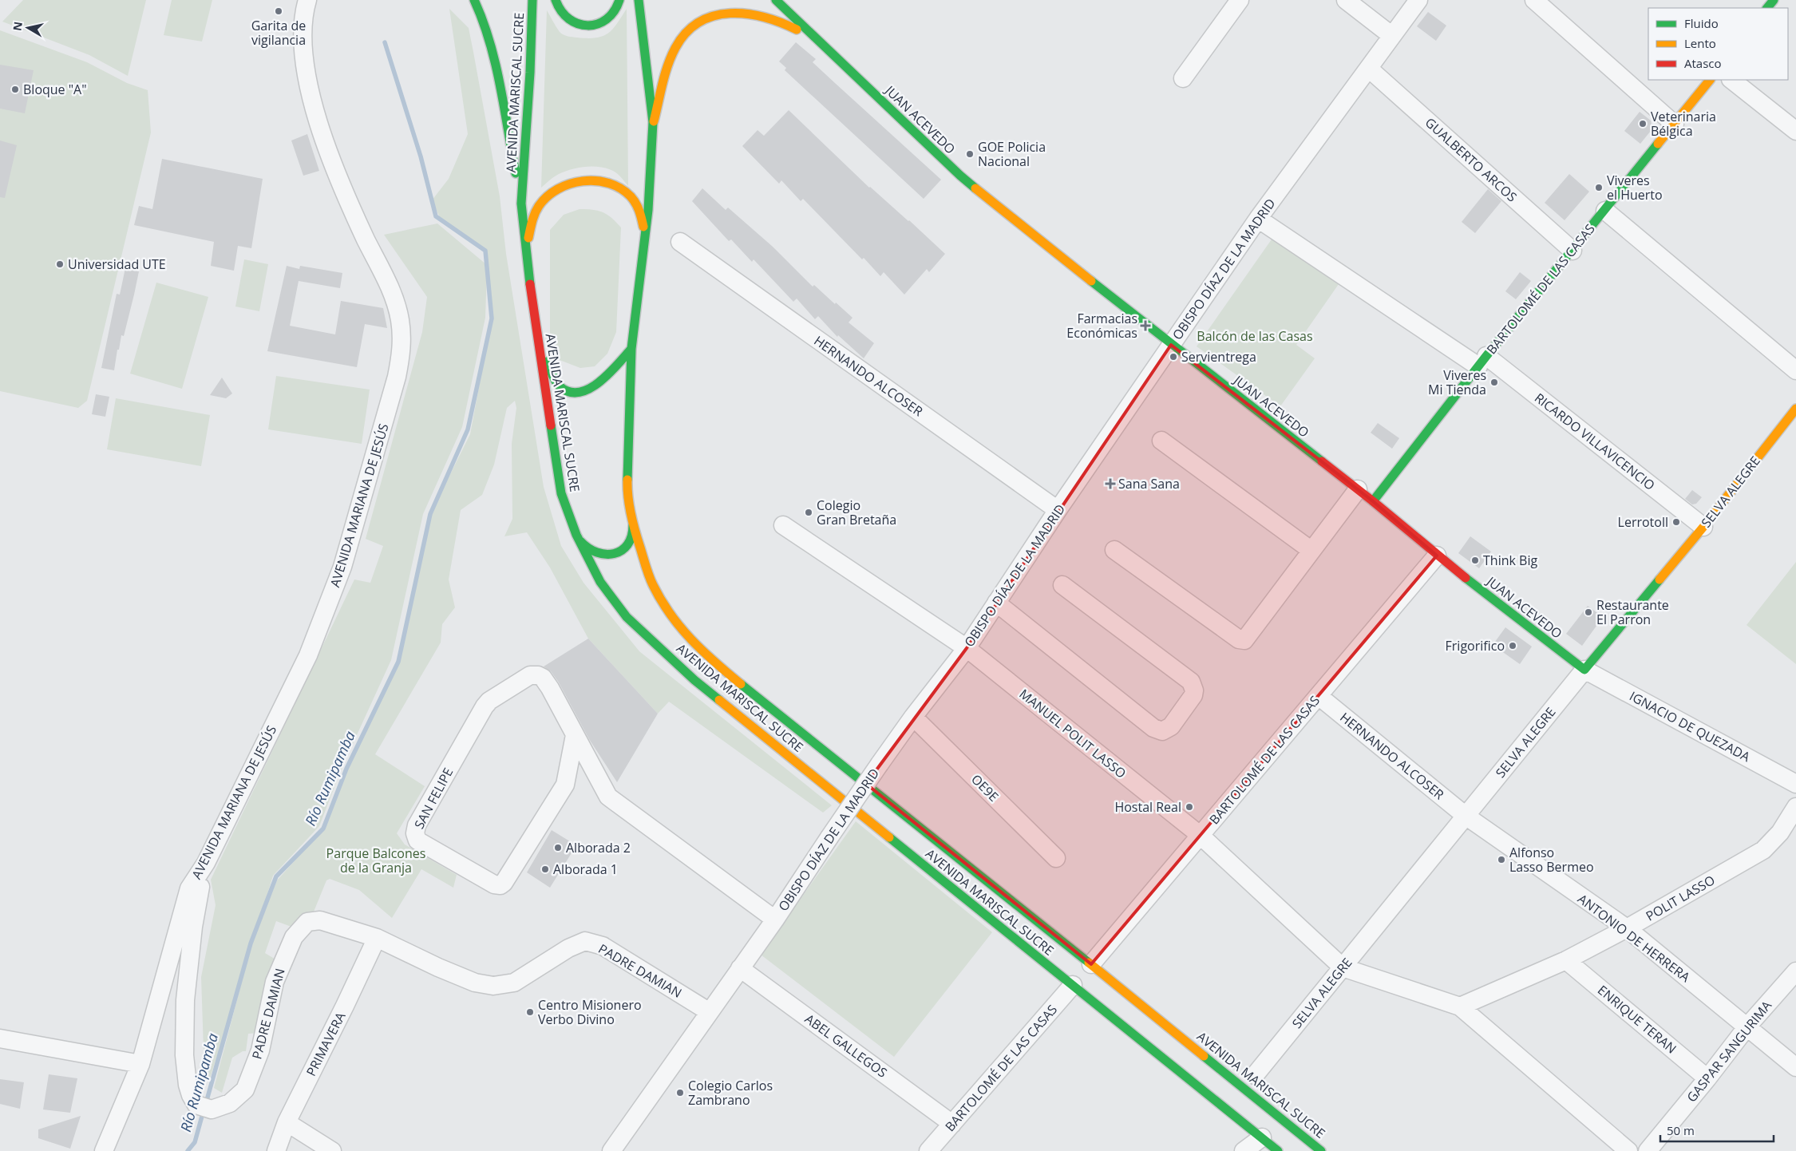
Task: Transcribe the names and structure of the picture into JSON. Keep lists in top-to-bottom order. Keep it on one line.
{"streets":{"main road":["AVENIDA MARISCAL SUCRE","JUAN ACEVEDO","BARTOLOMÉ DE LAS CASAS","SELVA ALEGRE"],"street":["GUALBERTO ARCOS","OBISPO DÍAZ DE LA MADRID","HERNANDO ALCOSER","RICARDO VILLAVICENCIO","AVENIDA MARIANA DE JESÚS","IGNACIO DE QUEZADA","MANUEL POLIT LASSO","OE9E","SAN FELIPE","POLIT LASSO","ANTONIO DE HERRERA","PADRE DAMIAN","ENRIQUE TERAN","PRIMAVERA","ABEL GALLEGOS","GASPAR SANGURIMA"]},"crossings":[["AVENIDA MARISCAL SUCRE","JUAN ACEVEDO"],["AVENIDA MARISCAL SUCRE","BARTOLOMÉ DE LAS CASAS"],["JUAN ACEVEDO","OBISPO DÍAZ DE LA MADRID"],["JUAN ACEVEDO","BARTOLOMÉ DE LAS CASAS"],["JUAN ACEVEDO","SELVA ALEGRE"],["JUAN ACEVEDO","IGNACIO DE QUEZADA"],["GUALBERTO ARCOS","OBISPO DÍAZ DE LA MADRID"],["GUALBERTO ARCOS","BARTOLOMÉ DE LAS CASAS"],["OBISPO DÍAZ DE LA MADRID","HERNANDO ALCOSER"],["OBISPO DÍAZ DE LA MADRID","RICARDO VILLAVICENCIO"],["OBISPO DÍAZ DE LA MADRID","MANUEL POLIT LASSO"],["OBISPO DÍAZ DE LA MADRID","OE9E"],["OBISPO DÍAZ DE LA MADRID","SAN FELIPE"],["OBISPO DÍAZ DE LA MADRID","PADRE DAMIAN"],["OBISPO DÍAZ DE LA MADRID","ABEL GALLEGOS"],["BARTOLOMÉ DE LAS CASAS","HERNANDO ALCOSER"],["BARTOLOMÉ DE LAS CASAS","RICARDO VILLAVICENCIO"],["BARTOLOMÉ DE LAS CASAS","MANUEL POLIT LASSO"],["BARTOLOMÉ DE LAS CASAS","ABEL GALLEGOS"],["HERNANDO ALCOSER","SELVA ALEGRE"],["HERNANDO ALCOSER","ANTONIO DE HERRERA"],["RICARDO VILLAVICENCIO","SELVA ALEGRE"],["SELVA ALEGRE","IGNACIO DE QUEZADA"],["SELVA ALEGRE","MANUEL POLIT LASSO"],["SELVA ALEGRE","ANTONIO DE HERRERA"],["AVENIDA MARIANA DE JESÚS","PADRE DAMIAN"],["POLIT LASSO","ANTONIO DE HERRERA"],["POLIT LASSO","ENRIQUE TERAN"],["ANTONIO DE HERRERA","GASPAR SANGURIMA"],["PADRE DAMIAN","PRIMAVERA"],["ENRIQUE TERAN","GASPAR SANGURIMA"]],"water":["Río Rumipamba"],"parks":["Balcón de las Casas","Parque Balcones de la Granja"],"places":{"other":["Garita de vigilancia","Bloque \"A\"","Veterinaria Bélgica","GOE Policia Nacional","Viveres el Huerto","Universidad UTE","Servientrega","Viveres Mi Tienda","Colegio Gran Bretaña","Lerrotoll","Think Big","Restaurante El Parron","Frigorifico","Hostal Real","Alborada 2","Alfonso Lasso Bermeo","Alborada 1","Centro Misionero Verbo Divino","Colegio Carlos Zambrano"],"health":["Farmacias Económicas","Sana Sana"]},"legend":["Fluido","Lento","Atasco"],"scale_bar":"50 m","north":"left"}
